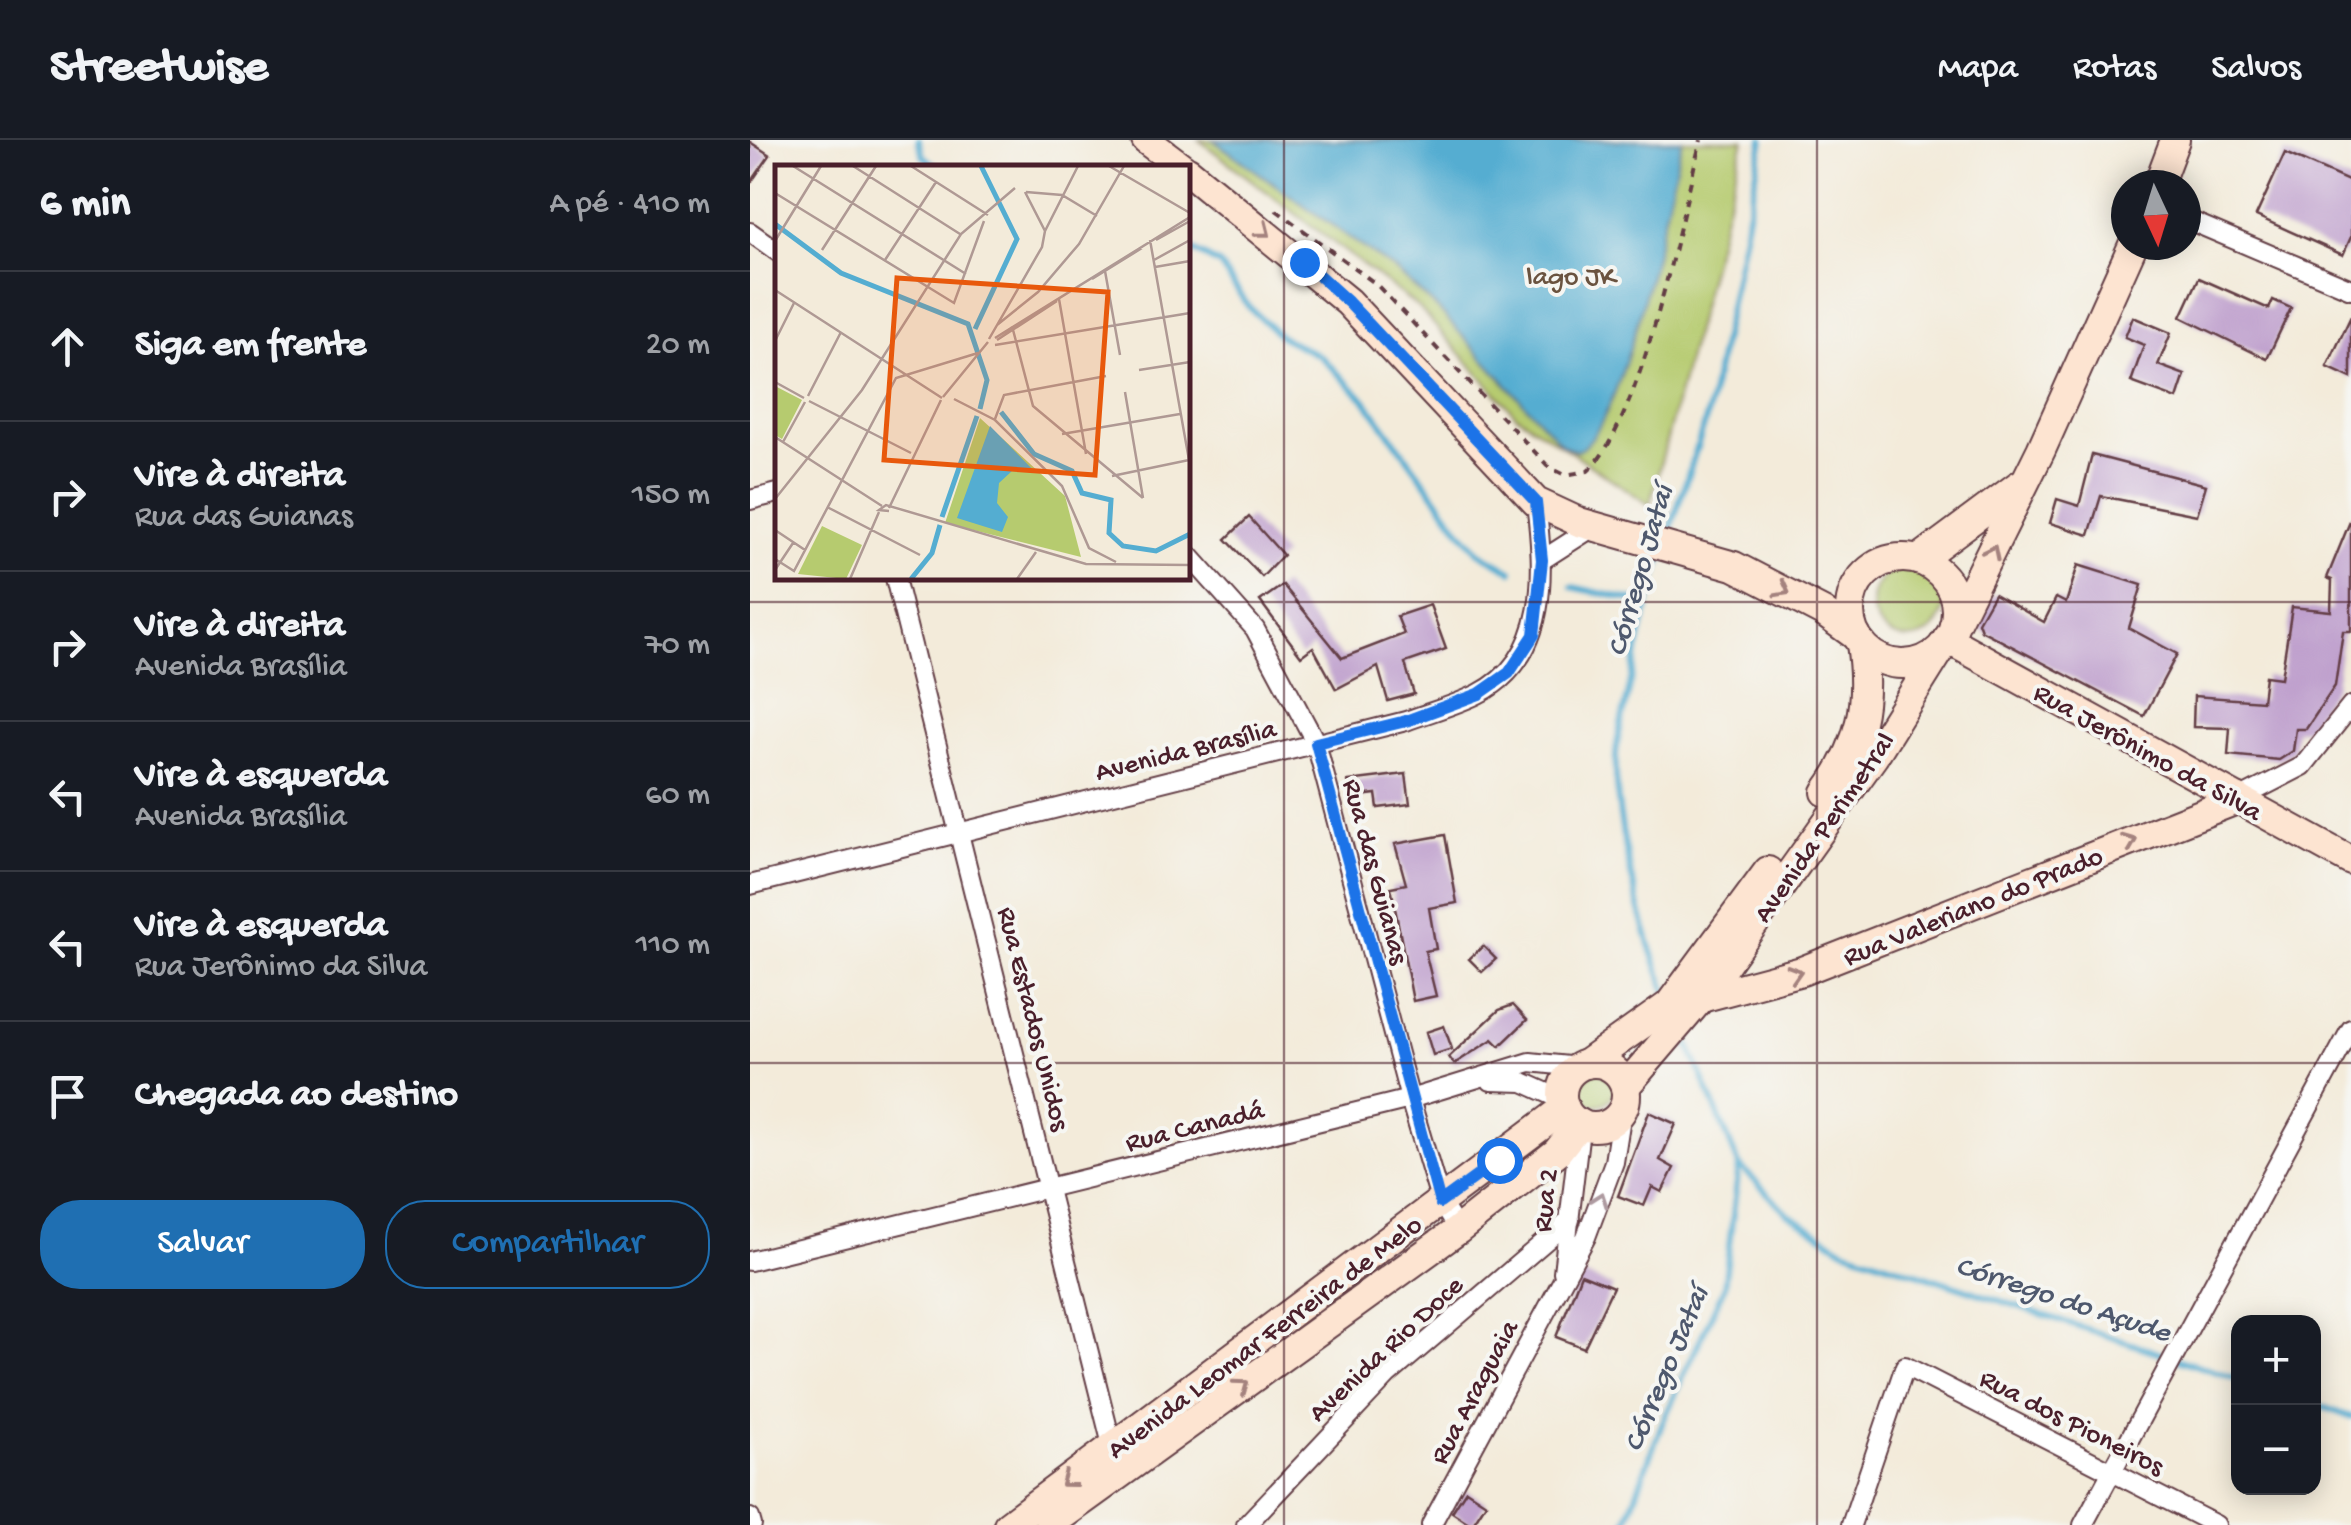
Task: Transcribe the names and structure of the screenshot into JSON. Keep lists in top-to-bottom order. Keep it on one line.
{"streets":{"street":["Avenida Brasília","Rua Jerônimo da Silva","Avenida Perimetral","Rua das Guianas","Rua Valeriano do Prado","Rua Estados Unidos","Rua Canadá","Rua 2","Avenida Leomar Ferreira de Melo","Avenida Rio Doce","Rua Araguaia","Rua dos Pioneiros"]},"crossings":[["Avenida Brasília","Rua das Guianas"],["Avenida Brasília","Rua Estados Unidos"],["Rua Jerônimo da Silva","Avenida Perimetral"],["Rua Jerônimo da Silva","Rua Valeriano do Prado"],["Avenida Perimetral","Rua Valeriano do Prado"],["Rua das Guianas","Rua Canadá"],["Rua das Guianas","Avenida Leomar Ferreira de Melo"],["Rua Estados Unidos","Rua Canadá"],["Rua Estados Unidos","Avenida Leomar Ferreira de Melo"],["Rua Canadá","Rua 2"],["Rua Canadá","Avenida Leomar Ferreira de Melo"],["Rua Canadá","Rua Araguaia"],["Rua 2","Avenida Leomar Ferreira de Melo"],["Rua 2","Avenida Rio Doce"],["Rua 2","Rua Araguaia"],["Avenida Leomar Ferreira de Melo","Rua Araguaia"]],"one_way":["Rua Valeriano do Prado","Rua Araguaia"],"water":["Córrego Jataí","Córrego do Açude"],"parks":["lago JK"],"north":"bottom","page":{"header":"Streetwise","nav":["Mapa","Rotas","Salvos"],"heading":["6 min","A pé · 410 m"],"list":[["Siga em frente","20 m"],["Vire à direita","Rua das Guianas","150 m"],["Vire à direita","Avenida Brasília","70 m"],["Vire à esquerda","Avenida Brasília","60 m"],["Vire à esquerda","Rua Jerônimo da Silva","110 m"],"Chegada ao destino"],"buttons":["Salvar","Compartilhar"],"map_buttons":["+","−"]}}
